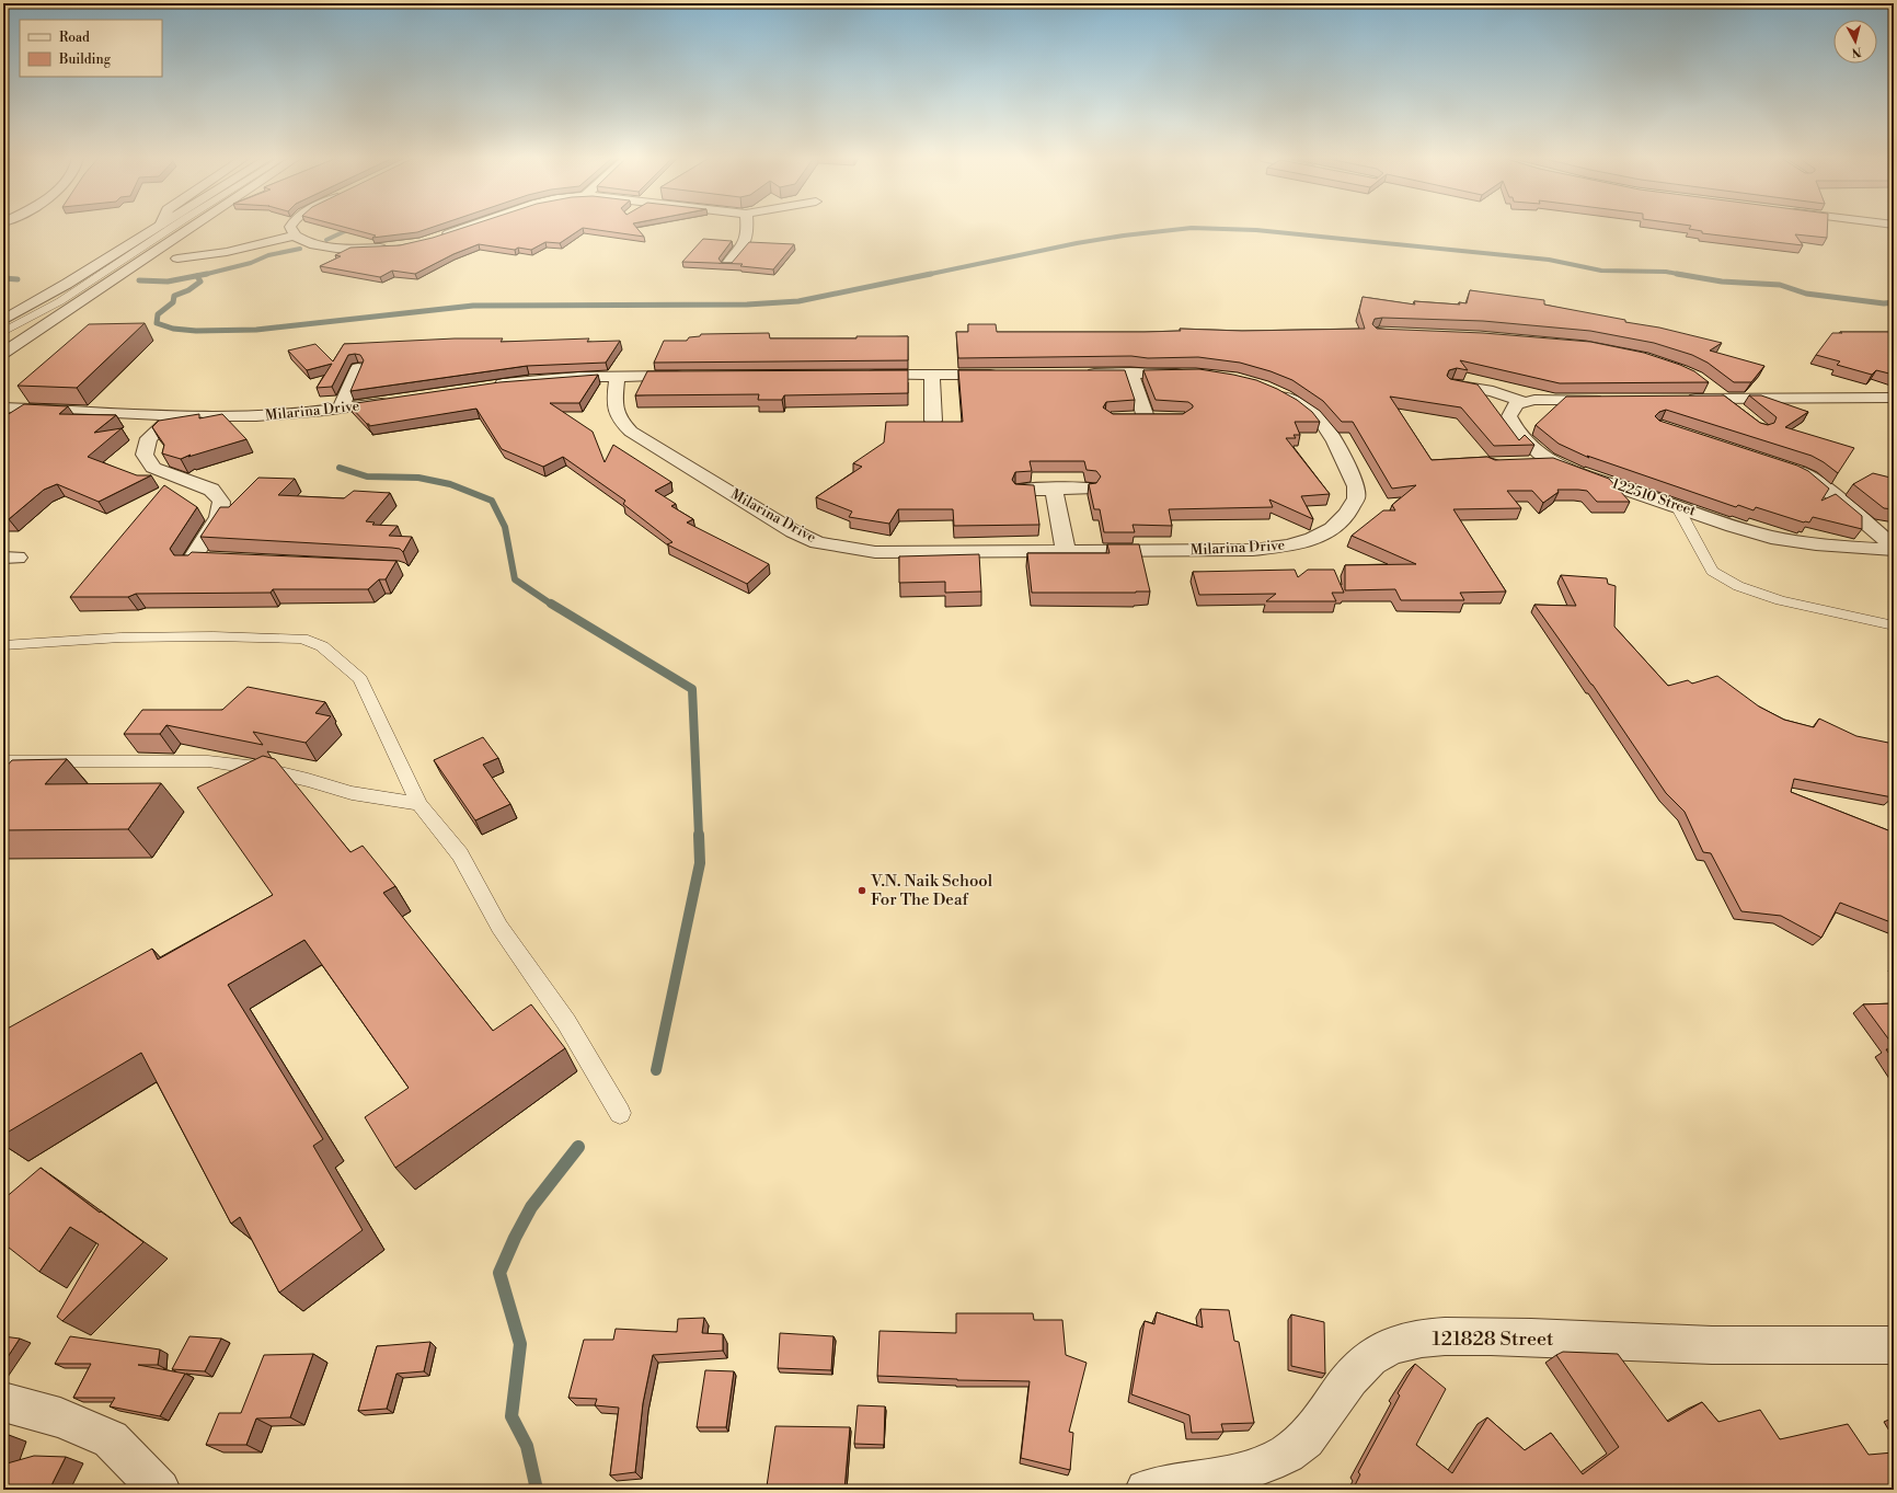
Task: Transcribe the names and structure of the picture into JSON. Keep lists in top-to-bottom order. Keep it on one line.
{"streets":{"street":["Milarina Drive","122510 Street","121828 Street"]},"places":["V.N. Naik School For The Deaf"],"legend":["Road","Building"],"north":"bottom"}
